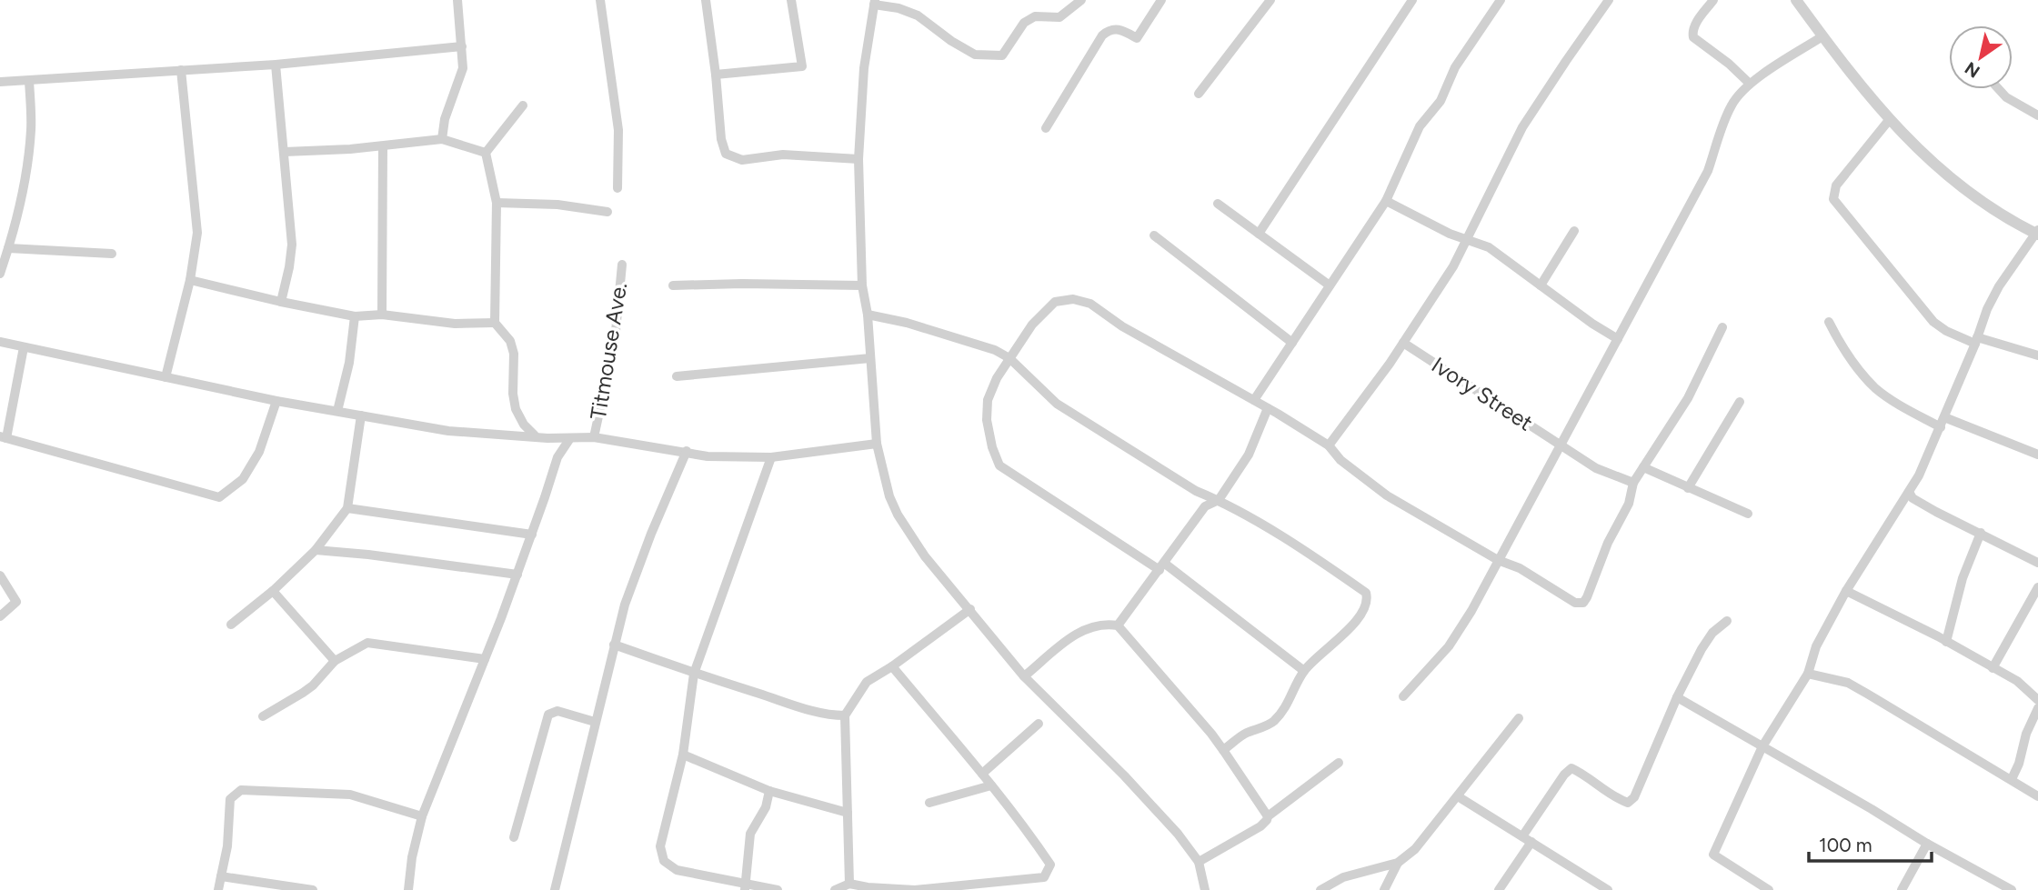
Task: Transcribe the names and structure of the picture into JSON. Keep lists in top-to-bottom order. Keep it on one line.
{"streets":{"street":["Titmouse Ave.","Ivory Street"]},"scale_bar":"100 m","north":"bottom left"}
